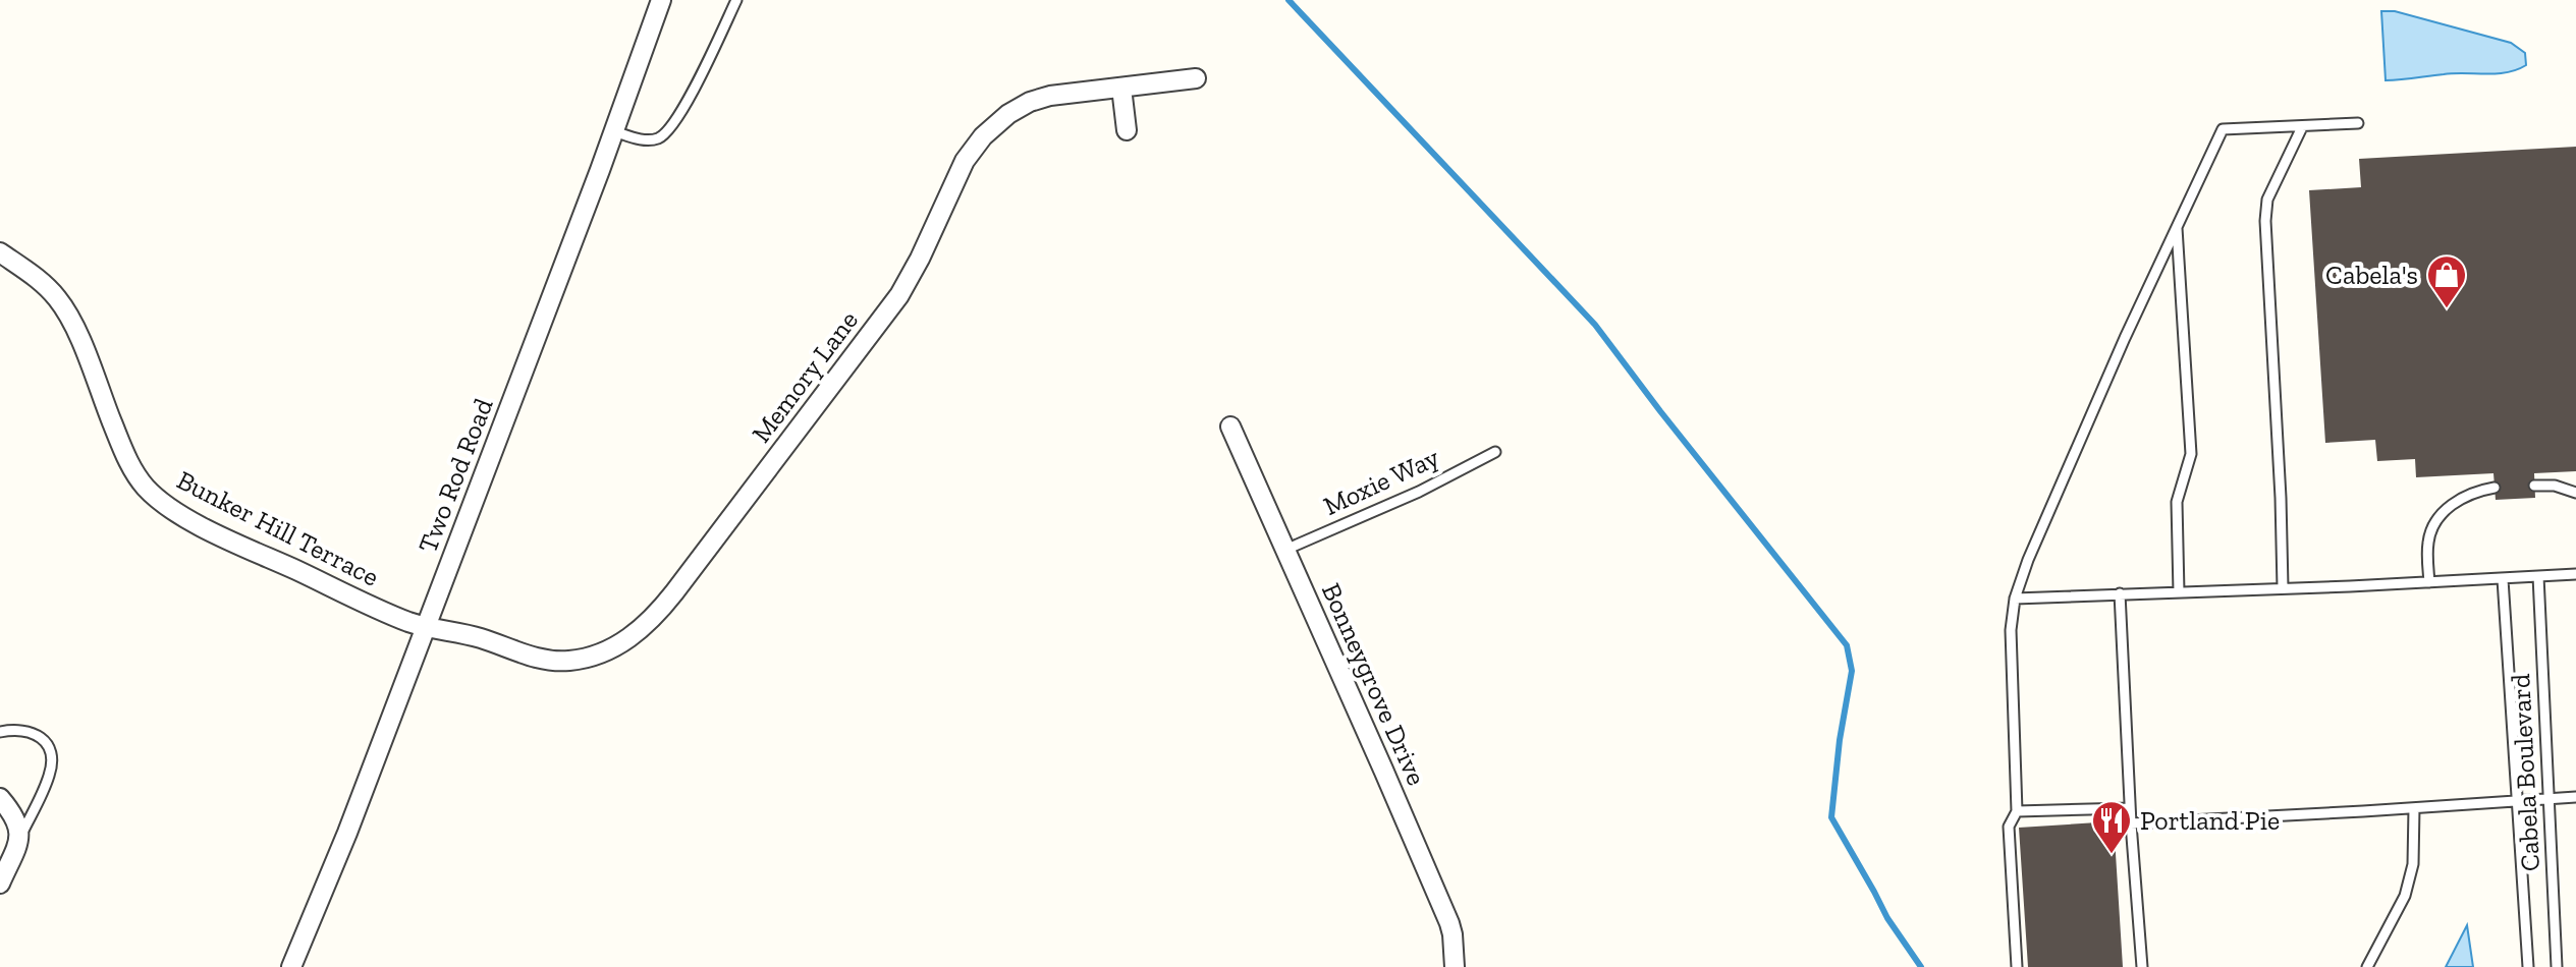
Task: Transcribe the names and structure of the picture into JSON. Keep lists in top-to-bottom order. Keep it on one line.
{"streets":{"street":["Memory Lane","Two Rod Road","Bunker Hill Terrace","Bonneygrove Drive"],"lane":["Moxie Way","Cabela Boulevard"]},"crossings":[["Memory Lane","Two Rod Road"],["Memory Lane","Bunker Hill Terrace"],["Two Rod Road","Bunker Hill Terrace"],["Moxie Way","Bonneygrove Drive"]],"places":{"shop":["Cabela's"],"restaurant":["Portland Pie"]}}
